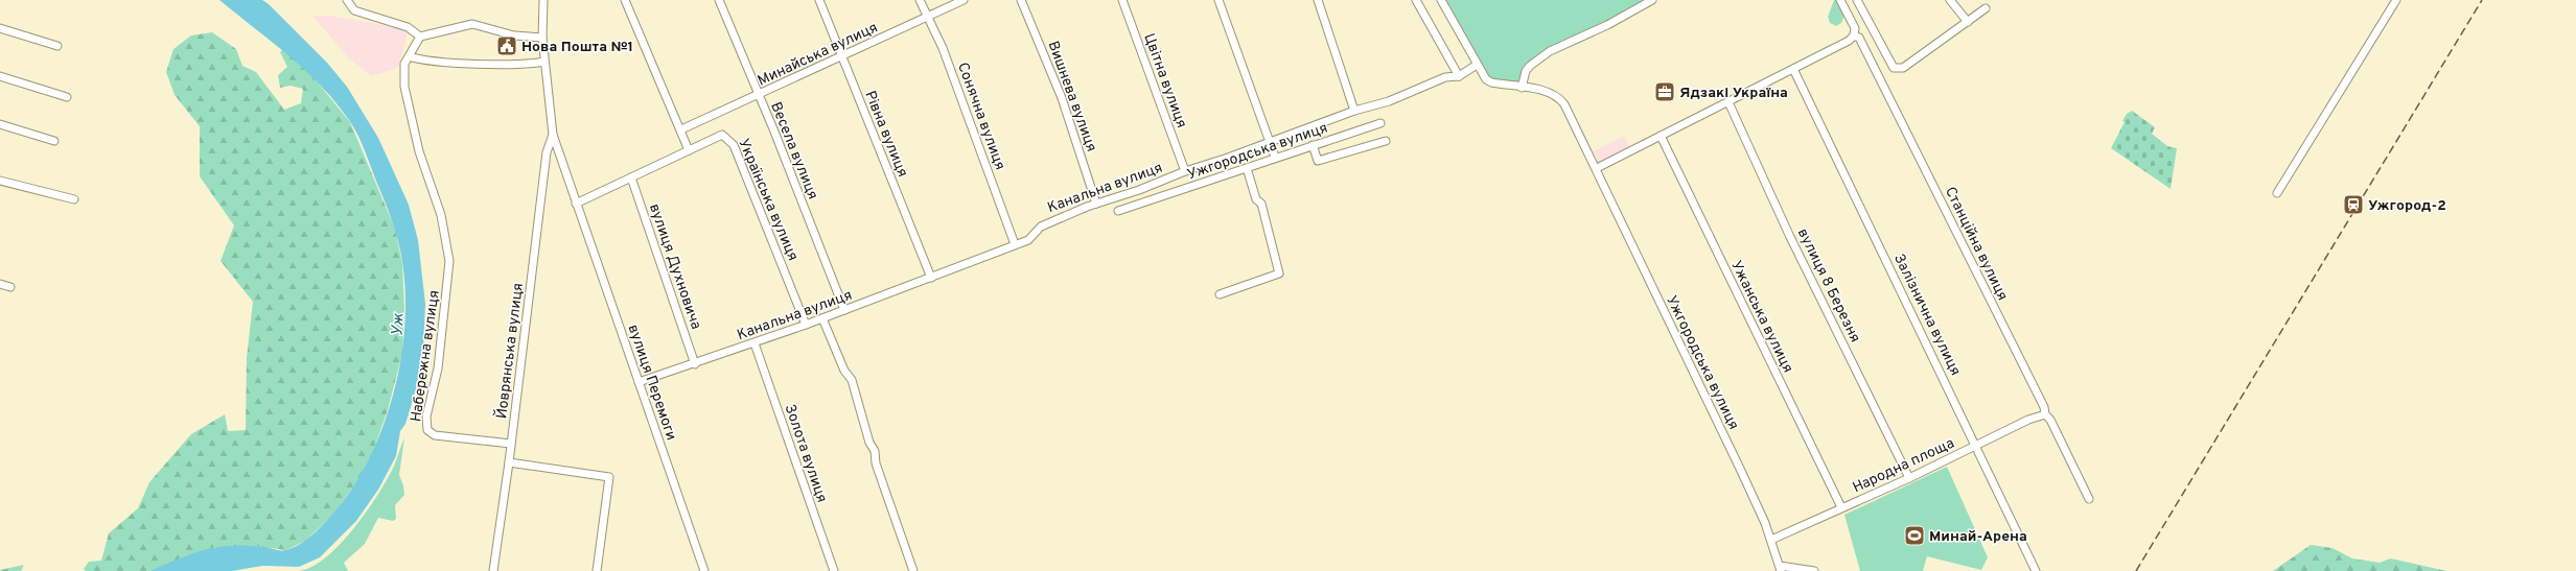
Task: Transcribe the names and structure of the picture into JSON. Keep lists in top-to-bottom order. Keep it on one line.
{"streets":{"street":["Минайська вулиця","Цвітна вулиця","Вишнева вулиця","Сонячна вулиця","Рівна вулиця","Весела вулиця","Ужгородська вулиця","Канальна вулиця","Українська вулиця","Станційна вулиця","вулиця Духновича","вулиця 8 Березня","Залізнична вулиця","Ужанська вулиця","Йоврянська вулиця","Набережна вулиця","вулиця Перемоги","Золота вулиця","Народна площа"]},"crossings":[["Минайська вулиця","Сонячна вулиця"],["Минайська вулиця","Рівна вулиця"],["Минайська вулиця","Весела вулиця"],["Цвітна вулиця","Канальна вулиця"],["Вишнева вулиця","Канальна вулиця"],["Сонячна вулиця","Канальна вулиця"],["Рівна вулиця","Канальна вулиця"],["Весела вулиця","Канальна вулиця"],["Ужгородська вулиця","Канальна вулиця"],["Ужгородська вулиця","Народна площа"],["Канальна вулиця","Українська вулиця"],["Канальна вулиця","вулиця Духновича"],["Канальна вулиця","вулиця Перемоги"],["Канальна вулиця","Золота вулиця"],["Станційна вулиця","Народна площа"],["вулиця 8 Березня","Народна площа"],["Залізнична вулиця","Народна площа"],["Ужанська вулиця","Народна площа"],["Йоврянська вулиця","Набережна вулиця"],["Йоврянська вулиця","вулиця Перемоги"]],"water":["Уж"],"places":{"public building":["Нова Пошта №1"],"office":["Ядзакі Україна"],"station":["Ужгород-2"],"sports":["Минай-Арена"]}}
